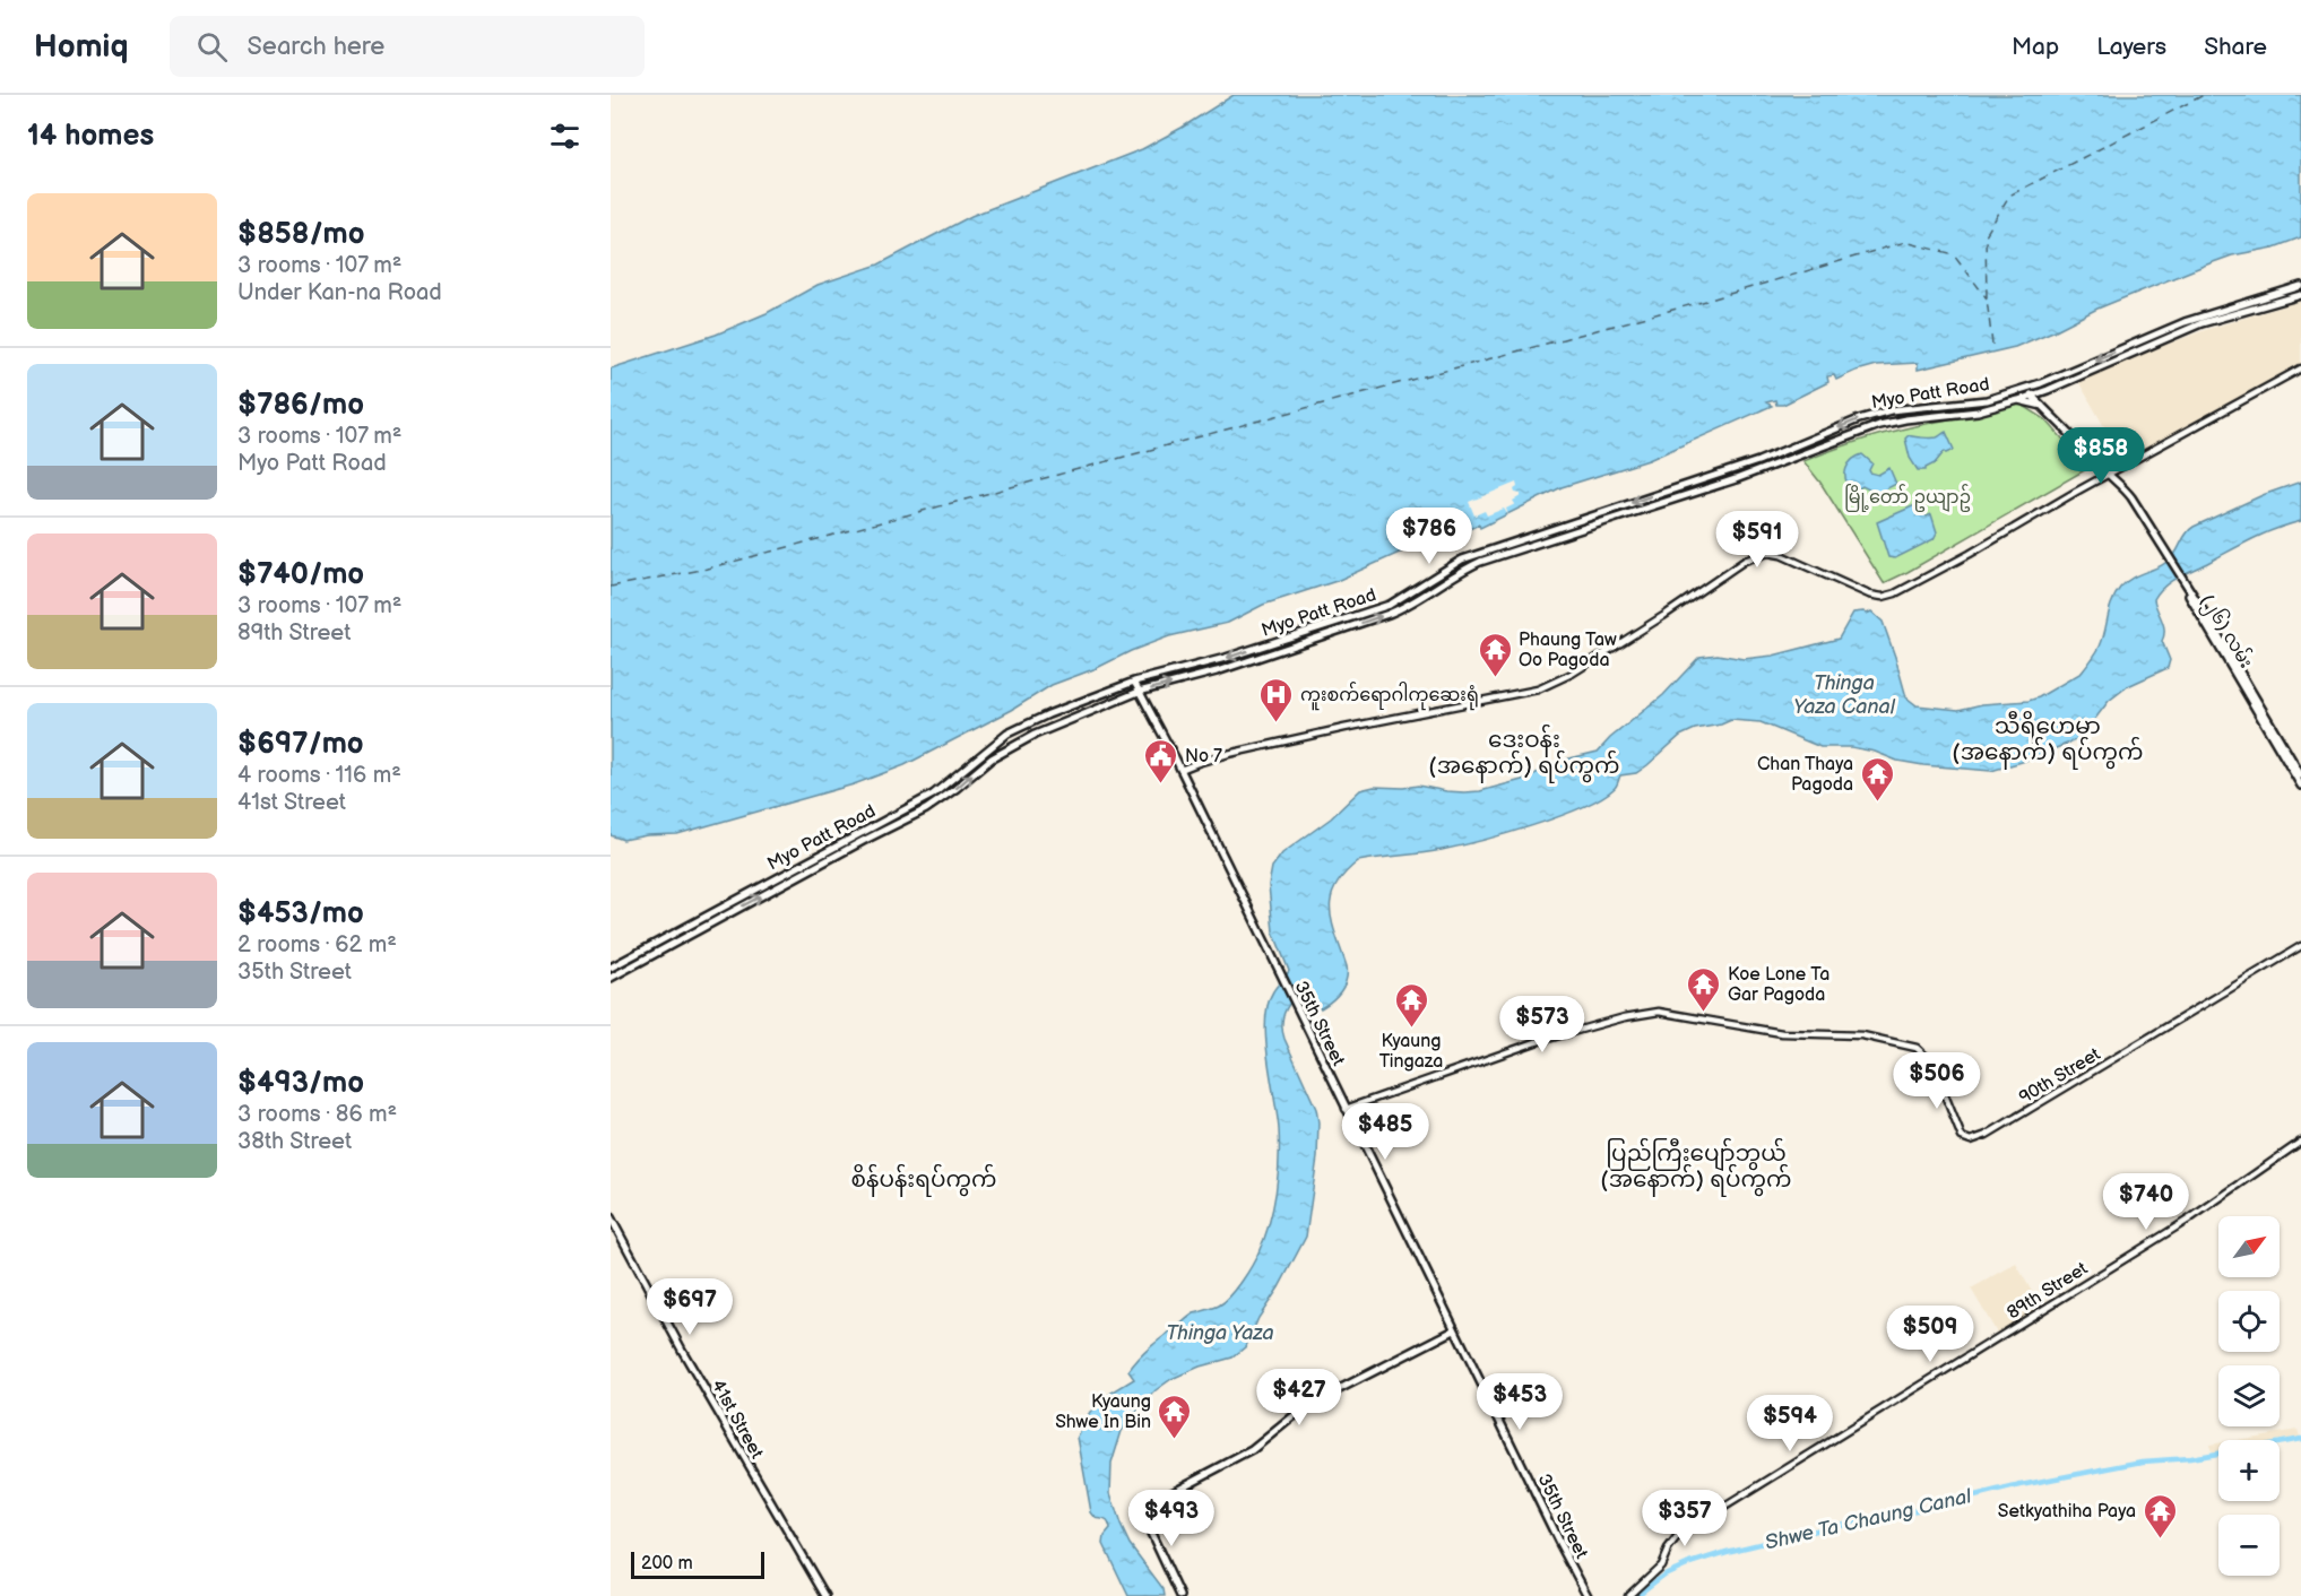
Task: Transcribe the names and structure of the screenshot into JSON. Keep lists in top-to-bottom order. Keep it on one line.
{"streets":{"main road":["Myo Patt Road","(၂၆) လမ်း","35th Street","41st Street"],"street":["90th Street","89th Street"]},"crossings":[["Myo Patt Road","(၂၆) လမ်း"],["Myo Patt Road","35th Street"],["35th Street","90th Street"]],"districts":["သီရိဟေမာ (အနောက်) ရပ်ကွက်","ဒေးဝန်း (အနောက်) ရပ်ကွက်","ပြည်ကြီးပျော်ဘွယ် (အနောက်) ရပ်ကွက်","စိန်ပန်းရပ်ကွက်"],"water":["Thinga Yaza Canal","Thinga Yaza","Shwe Ta Chaung Canal"],"parks":["မြို့တော် ဥယျာဥ်"],"places":{"temple":["Phaung Taw Oo Pagoda","Chan Thaya Pagoda","Koe Lone Ta Gar Pagoda","Kyaung Tingaza","Kyaung Shwe In Bin","Setkyathiha Paya"],"hospital":["ကူးစက်ရောဂါကုဆေးရုံ"],"public building":["No 7"]},"scale_bar":"200 m","north":"top right","page":{"header":"Homiq","search":"Search here","nav":["Map","Layers","Share"],"heading":"14 homes","list":[{"name":"$858/mo","note":"3 rooms · 107 m² · Under Kan-na Road"},{"name":"$786/mo","note":"3 rooms · 107 m² · Myo Patt Road"},{"name":"$740/mo","note":"3 rooms · 107 m² · 89th Street"},{"name":"$697/mo","note":"4 rooms · 116 m² · 41st Street"},{"name":"$453/mo","note":"2 rooms · 62 m² · 35th Street"},{"name":"$493/mo","note":"3 rooms · 86 m² · 38th Street"}],"price":["$858","$786","$591","$573","$506","$485","$740","$697","$509","$427","$453","$594","$493","$357"],"map_buttons":["+","−"],"scale":"200 m"}}
